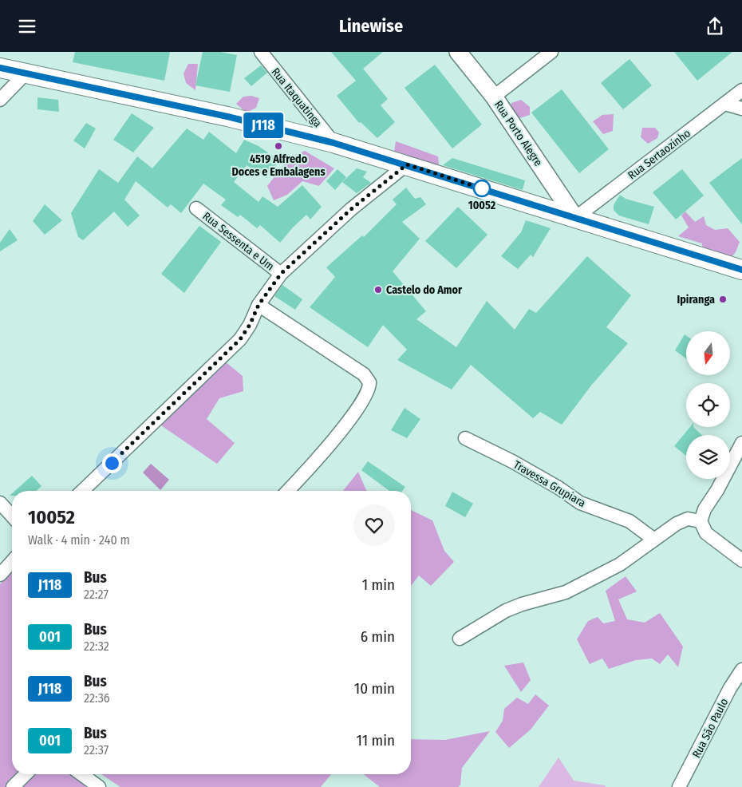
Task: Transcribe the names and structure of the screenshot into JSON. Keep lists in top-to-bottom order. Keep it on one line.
{"streets":{"street":["Rua Itaquatinga","Rua Porto Alegre","Rua Sertaozinho","Rua Sessenta e Um","Travessa Grupiara","Rua São Paulo"]},"crossings":[["Rua Porto Alegre","Rua Sertaozinho"]],"places":["4519 Alfredo Doces e Embalagens","10052","Castelo do Amor","Ipiranga"],"lines":["bus line J118"],"north":"bottom","page":{"header":"Linewise","on_map":"J118","heading":["10052","Walk · 4 min · 240 m"],"list":[{"mark":"J118","name":"Bus","note":"22:27","value":"1 min"},{"mark":"001","name":"Bus","note":"22:32","value":"6 min"},{"mark":"J118","name":"Bus","note":"22:36","value":"10 min"},{"mark":"001","name":"Bus","note":"22:37","value":"11 min"}]}}
